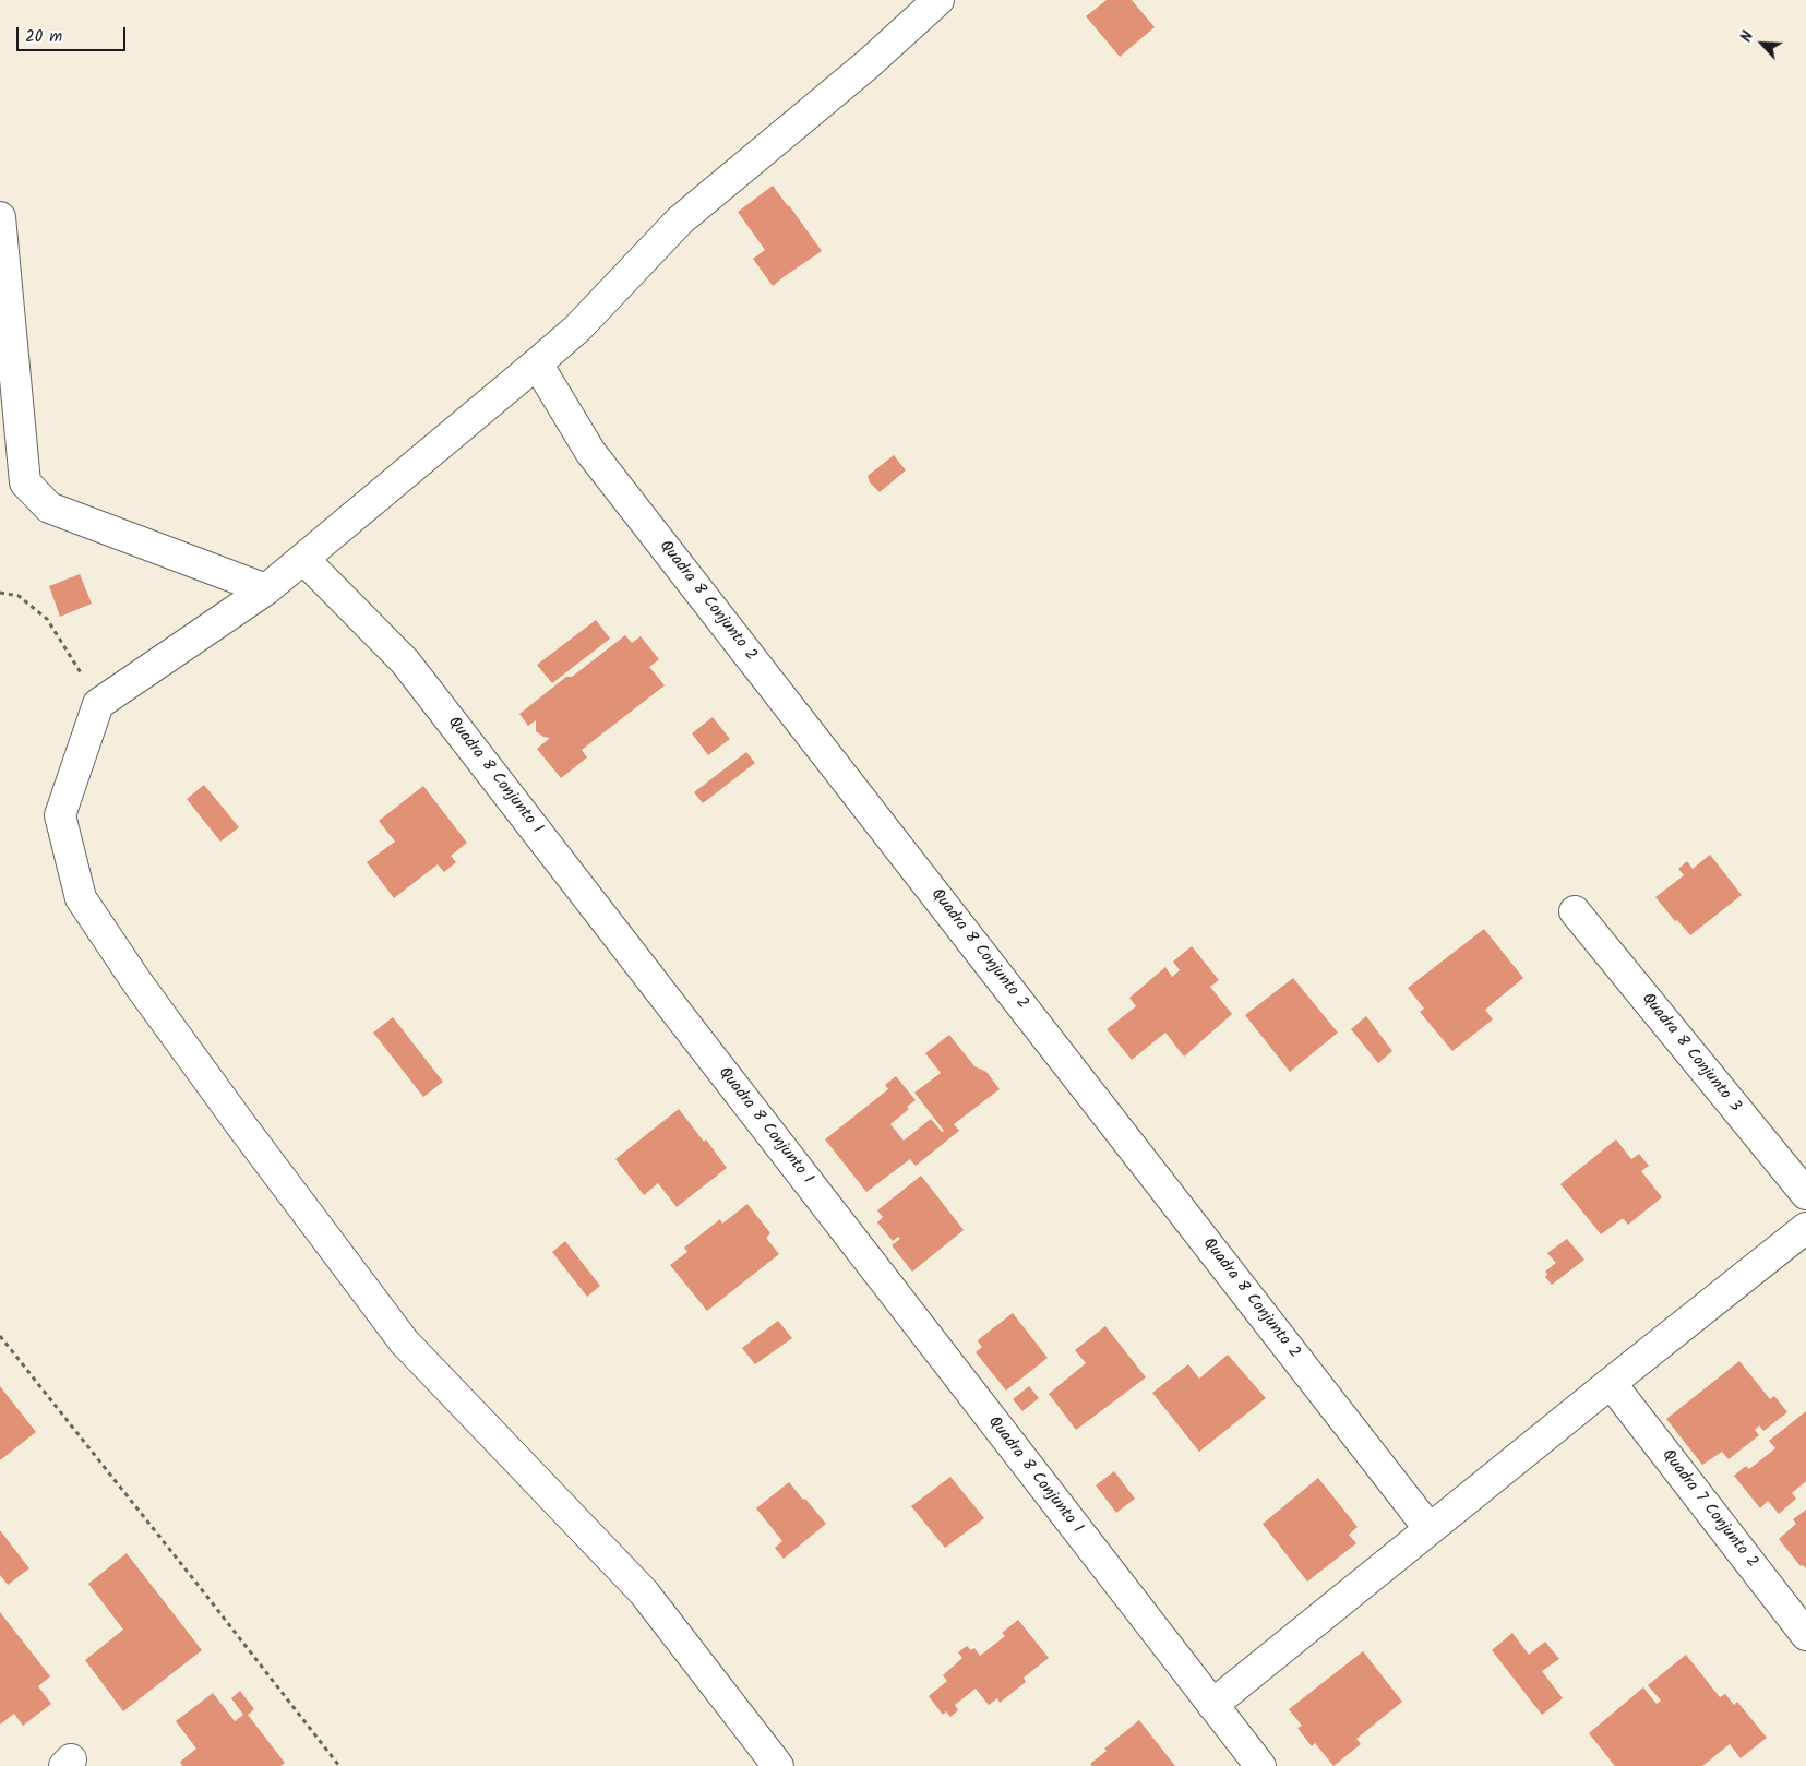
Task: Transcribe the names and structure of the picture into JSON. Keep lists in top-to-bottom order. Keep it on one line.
{"streets":{"street":["Quadra 8 Conjunto 2","Quadra 8 Conjunto 1","Quadra 8 Conjunto 3","Quadra 7 Conjunto 2"]},"scale_bar":"20 m","north":"top left"}
